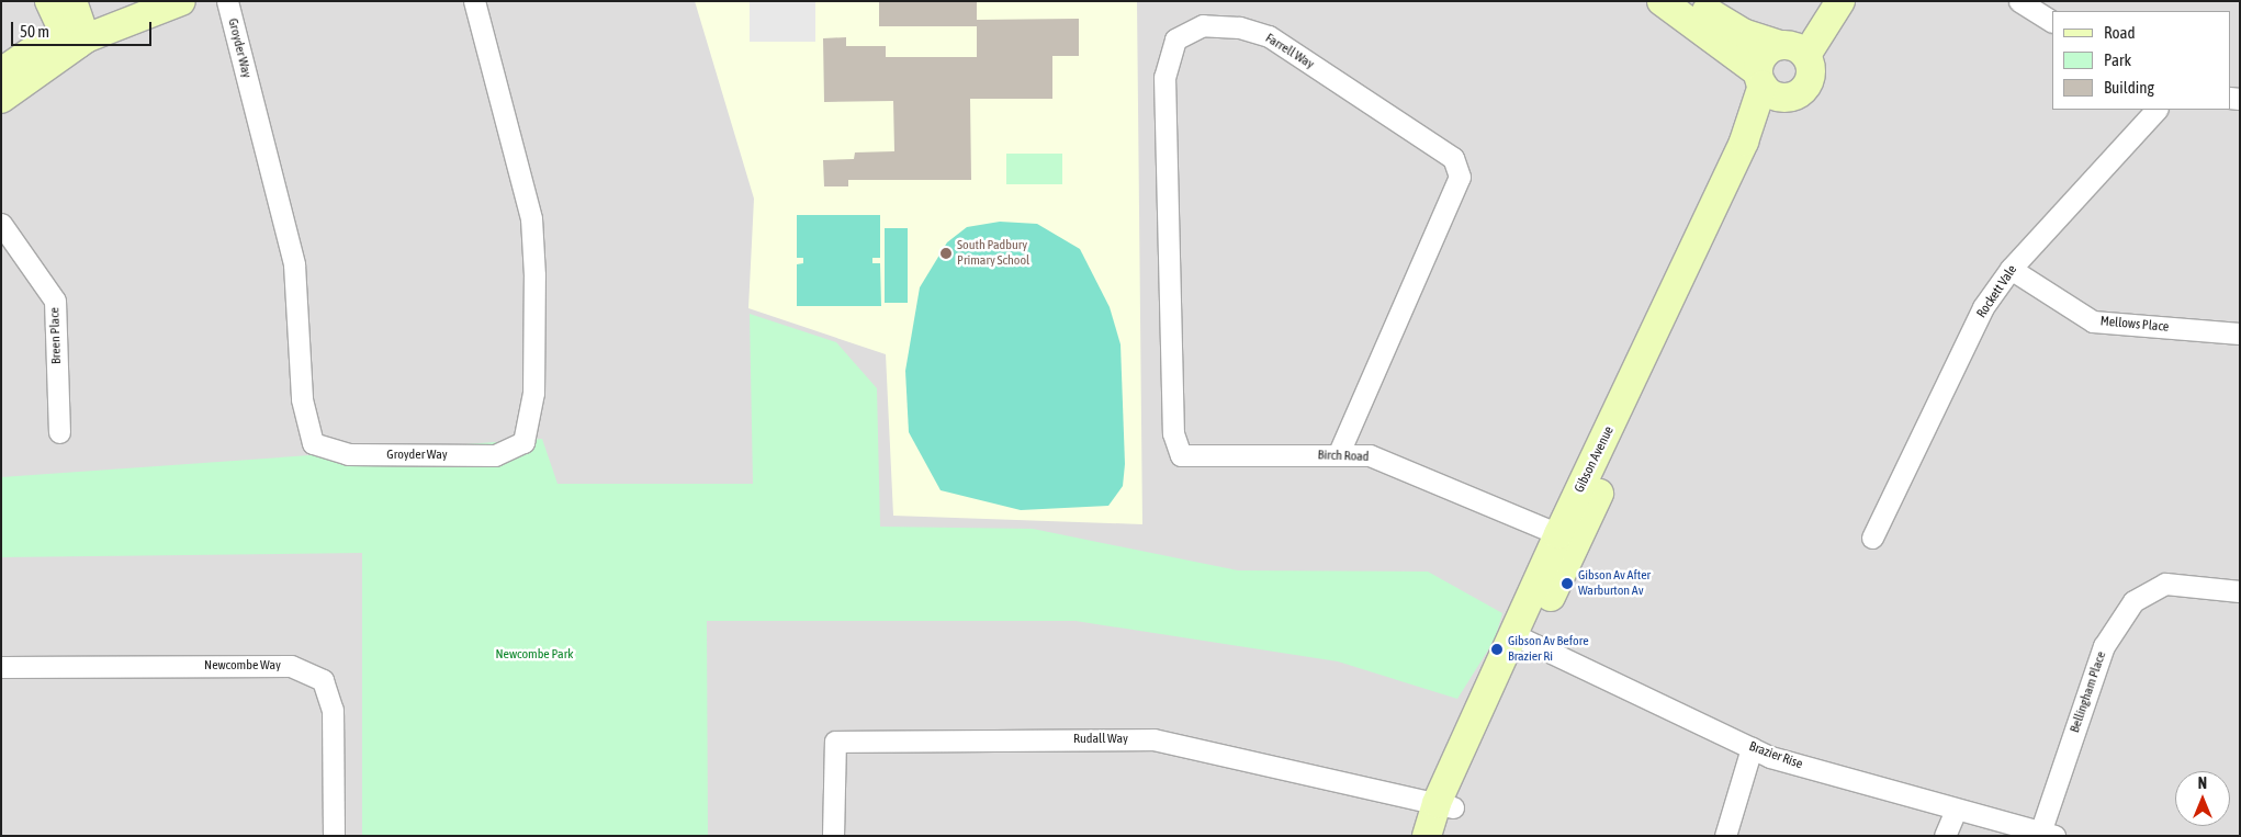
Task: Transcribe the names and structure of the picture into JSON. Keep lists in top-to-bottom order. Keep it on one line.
{"streets":{"main road":["Gibson Avenue"],"street":["Groyder Way","Farrell Way","Rockett Vale","Mellows Place","Breen Place","Birch Road","Newcombe Way","Bellingham Place","Rudall Way","Brazier Rise"]},"crossings":[["Farrell Way","Birch Road"],["Rockett Vale","Mellows Place"],["Birch Road","Gibson Avenue"],["Gibson Avenue","Rudall Way"],["Gibson Avenue","Brazier Rise"],["Bellingham Place","Brazier Rise"]],"parks":["Newcombe Park"],"places":["South Padbury Primary School","Gibson Av After Warburton Av","Gibson Av Before Brazier Ri"],"legend":["Road","Park","Building"],"scale_bar":"50 m","north":"top"}
